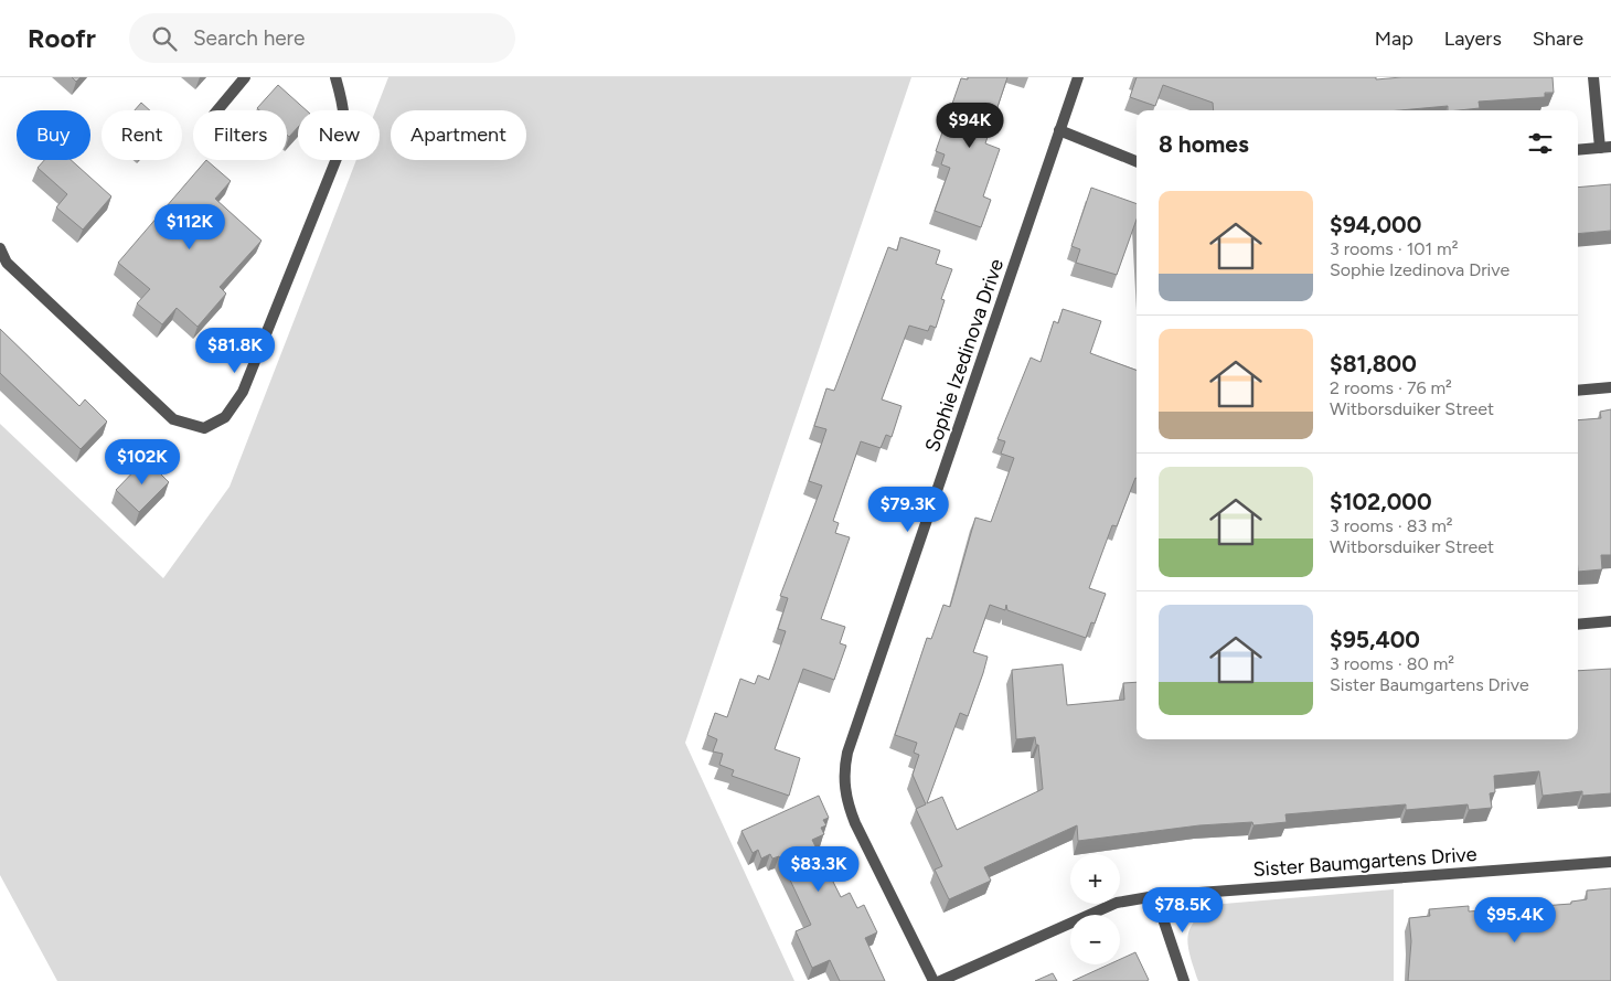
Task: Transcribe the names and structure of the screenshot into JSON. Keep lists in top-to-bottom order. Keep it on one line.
{"streets":{"street":["Sophie Izedinova Drive","Sister Baumgartens Drive"]},"page":{"header":"Roofr","search":"Search here","nav":["Map","Layers","Share"],"price":["$94K","$112K","$81.8K","$102K","$79.3K","$83.3K","$78.5K","$95.4K"],"chip":["Buy","Rent","Filters","New","Apartment"],"heading":"8 homes","list":[{"name":"$94,000","note":"3 rooms · 101 m² · Sophie Izedinova Drive"},{"name":"$81,800","note":"2 rooms · 76 m² · Witborsduiker Street"},{"name":"$102,000","note":"3 rooms · 83 m² · Witborsduiker Street"},{"name":"$95,400","note":"3 rooms · 80 m² · Sister Baumgartens Drive"}],"map_buttons":["+","−"]}}
